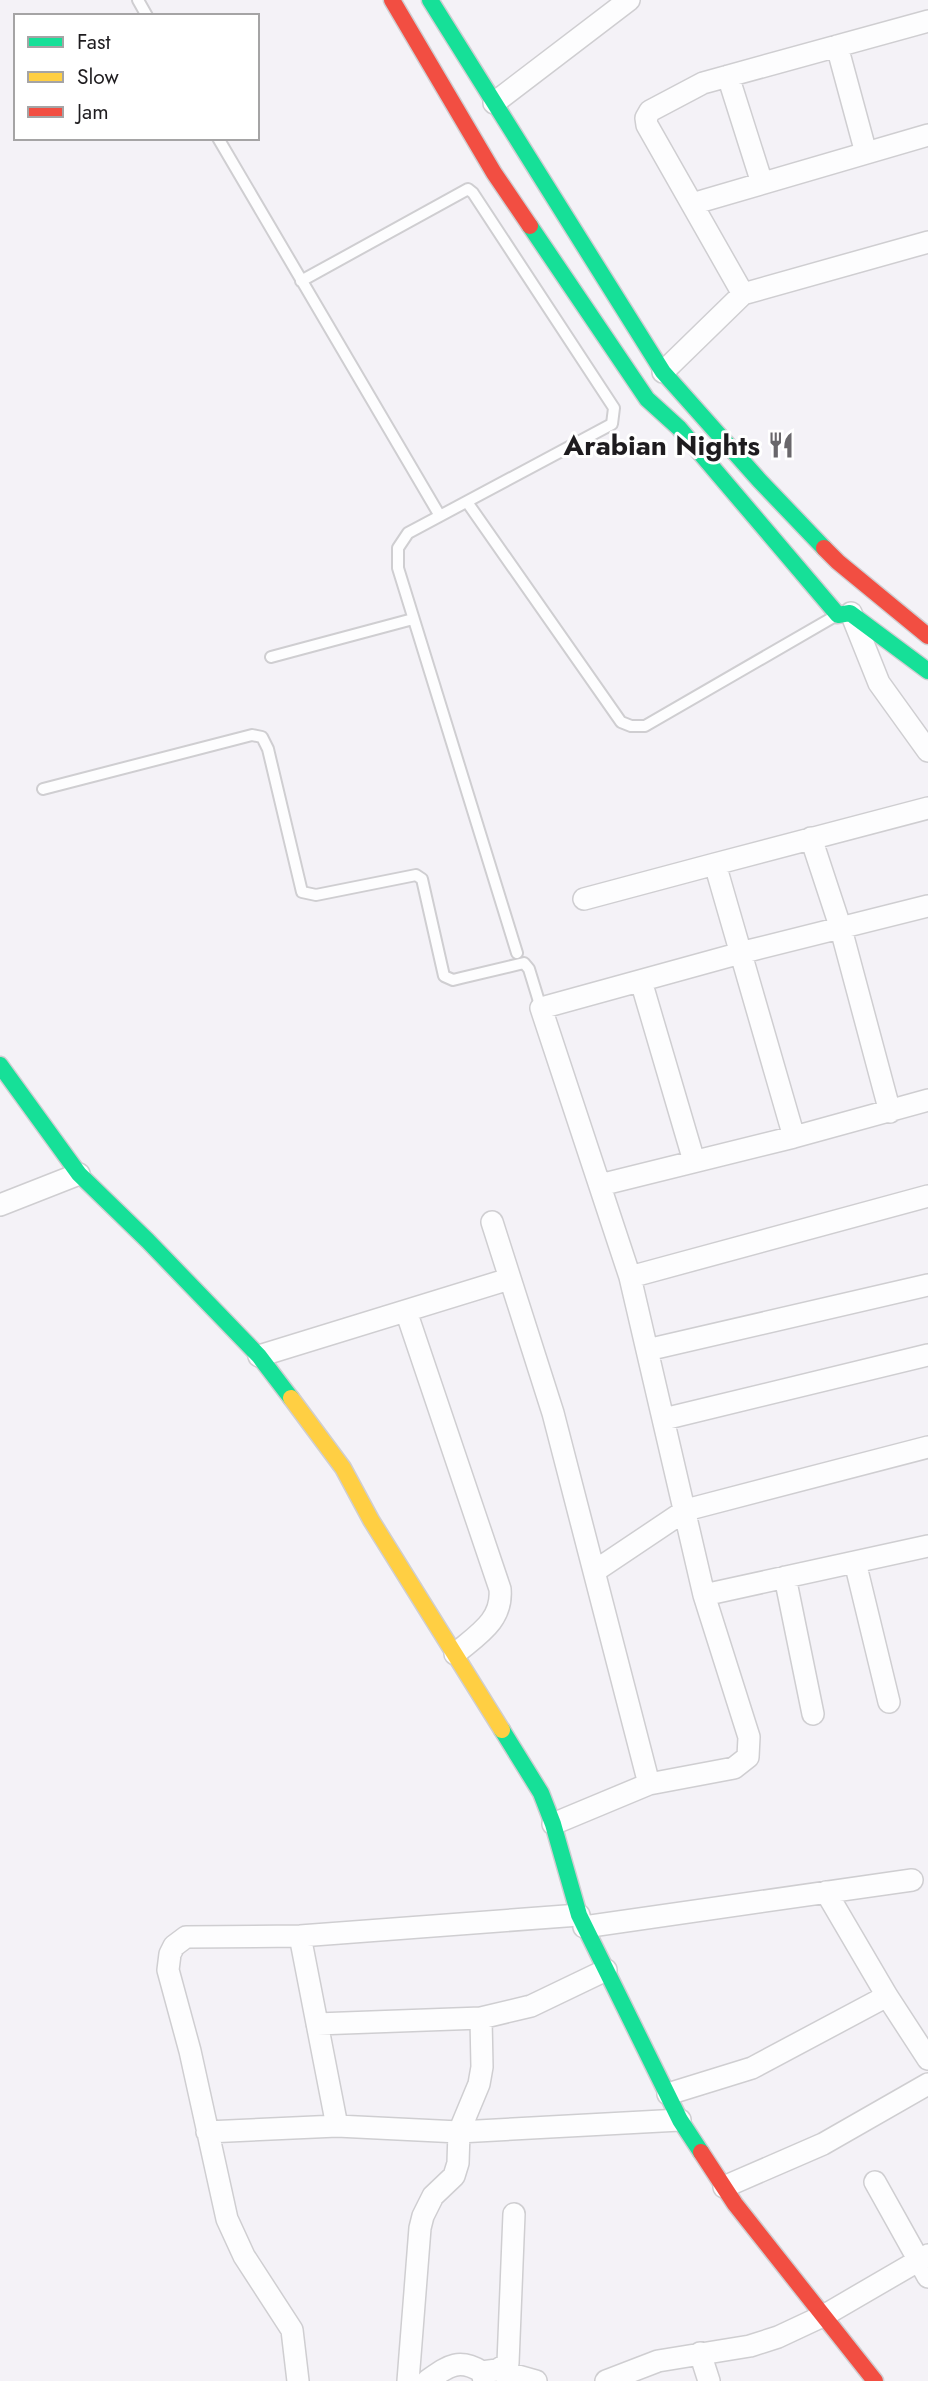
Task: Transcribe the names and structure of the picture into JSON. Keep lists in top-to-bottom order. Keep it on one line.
{"places":{"restaurant":["Arabian Nights"]},"legend":["Fast","Slow","Jam"]}
